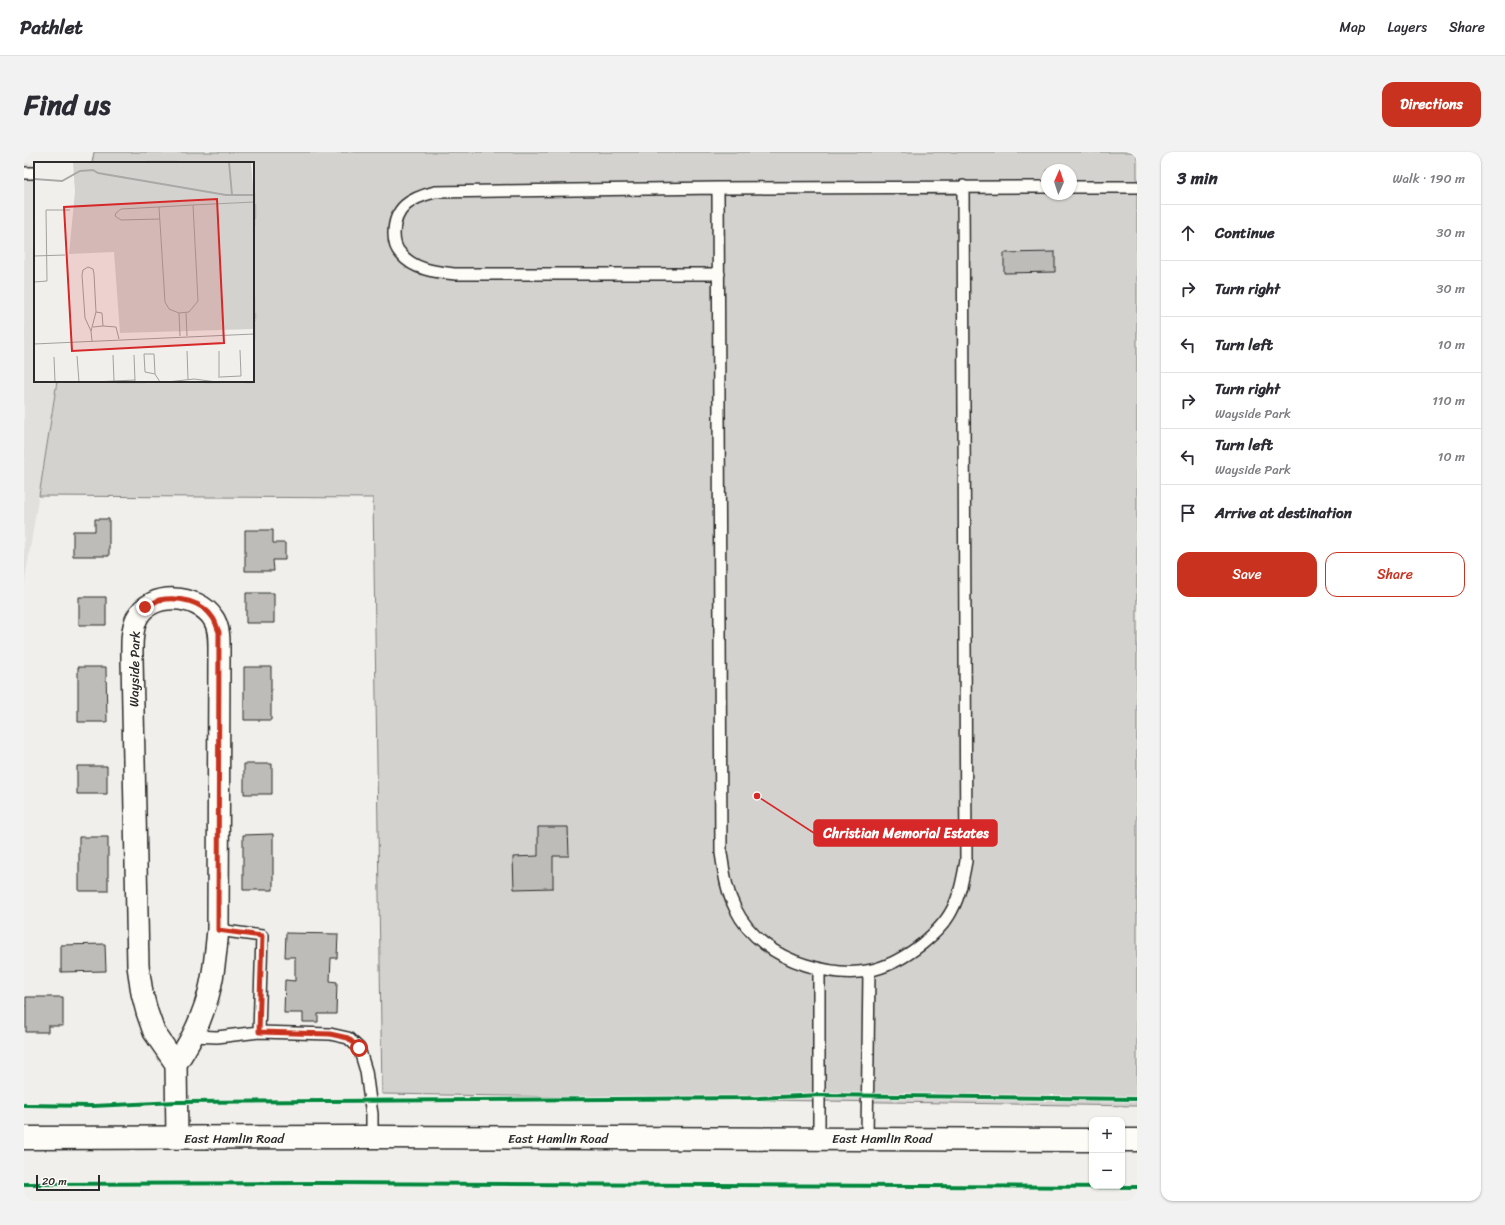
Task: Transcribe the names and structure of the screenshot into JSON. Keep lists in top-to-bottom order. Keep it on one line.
{"streets":{"street":["Wayside Park","East Hamlin Road"]},"places":["Christian Memorial Estates"],"scale_bar":"20 m","north":"top","page":{"header":"Pathlet","nav":["Map","Layers","Share"],"title":"Find us","buttons":["Directions",["Save","Share"]],"heading":["3 min","Walk · 190 m"],"list":[["Continue","30 m"],["Turn right","30 m"],["Turn left","10 m"],["Turn right","Wayside Park","110 m"],["Turn left","Wayside Park","10 m"],"Arrive at destination"],"map_buttons":["+","−"],"scale":"20 m"}}
